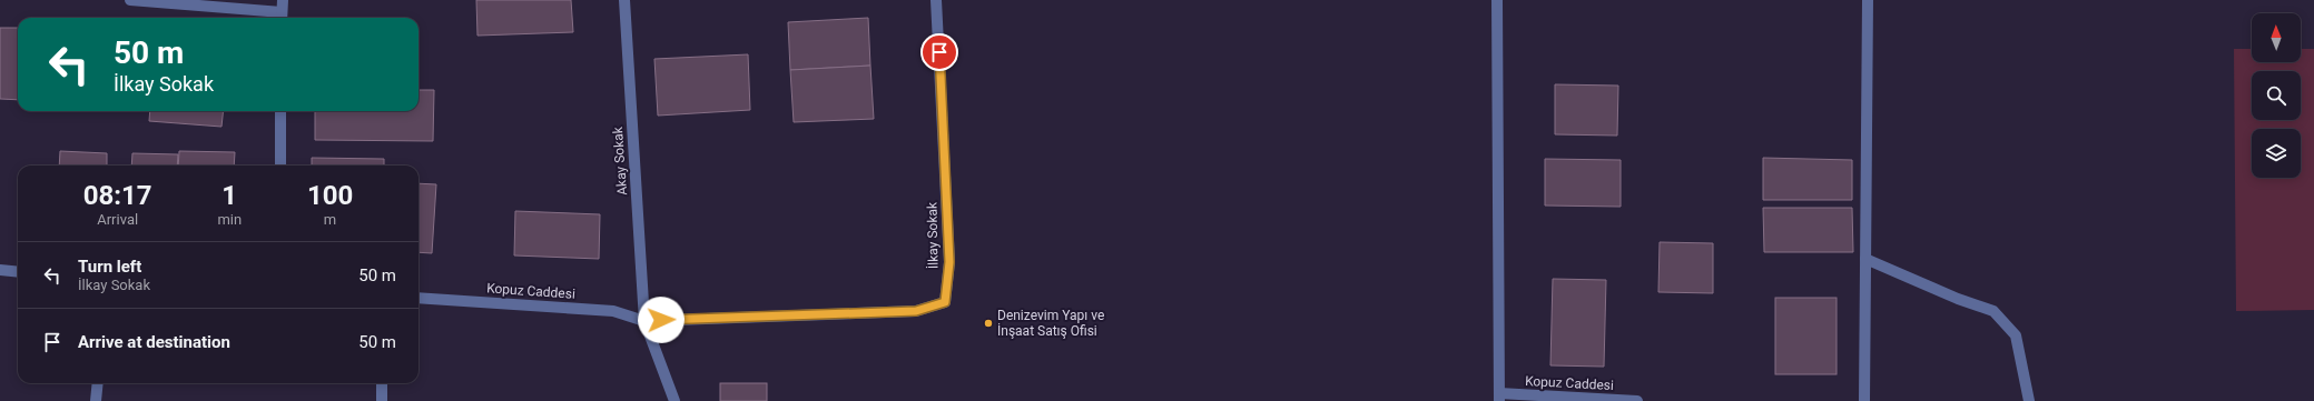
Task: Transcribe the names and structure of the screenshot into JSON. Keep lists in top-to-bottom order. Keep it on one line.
{"streets":{"street":["Akay Sokak","İlkay Sokak","Kopuz Caddesi"]},"crossings":[["Akay Sokak","İlkay Sokak"],["Akay Sokak","Kopuz Caddesi"],["İlkay Sokak","Kopuz Caddesi"]],"places":["Denizevim Yapı ve İnşaat Satış Ofisi"],"north":"top","page":{"turn":["50 m","İlkay Sokak"],"eta":["08:17","Arrival","1","min","100","m"],"list":[{"name":"Turn left","note":"İlkay Sokak","value":"50 m"},{"name":"Arrive at destination","value":"50 m"}]}}
